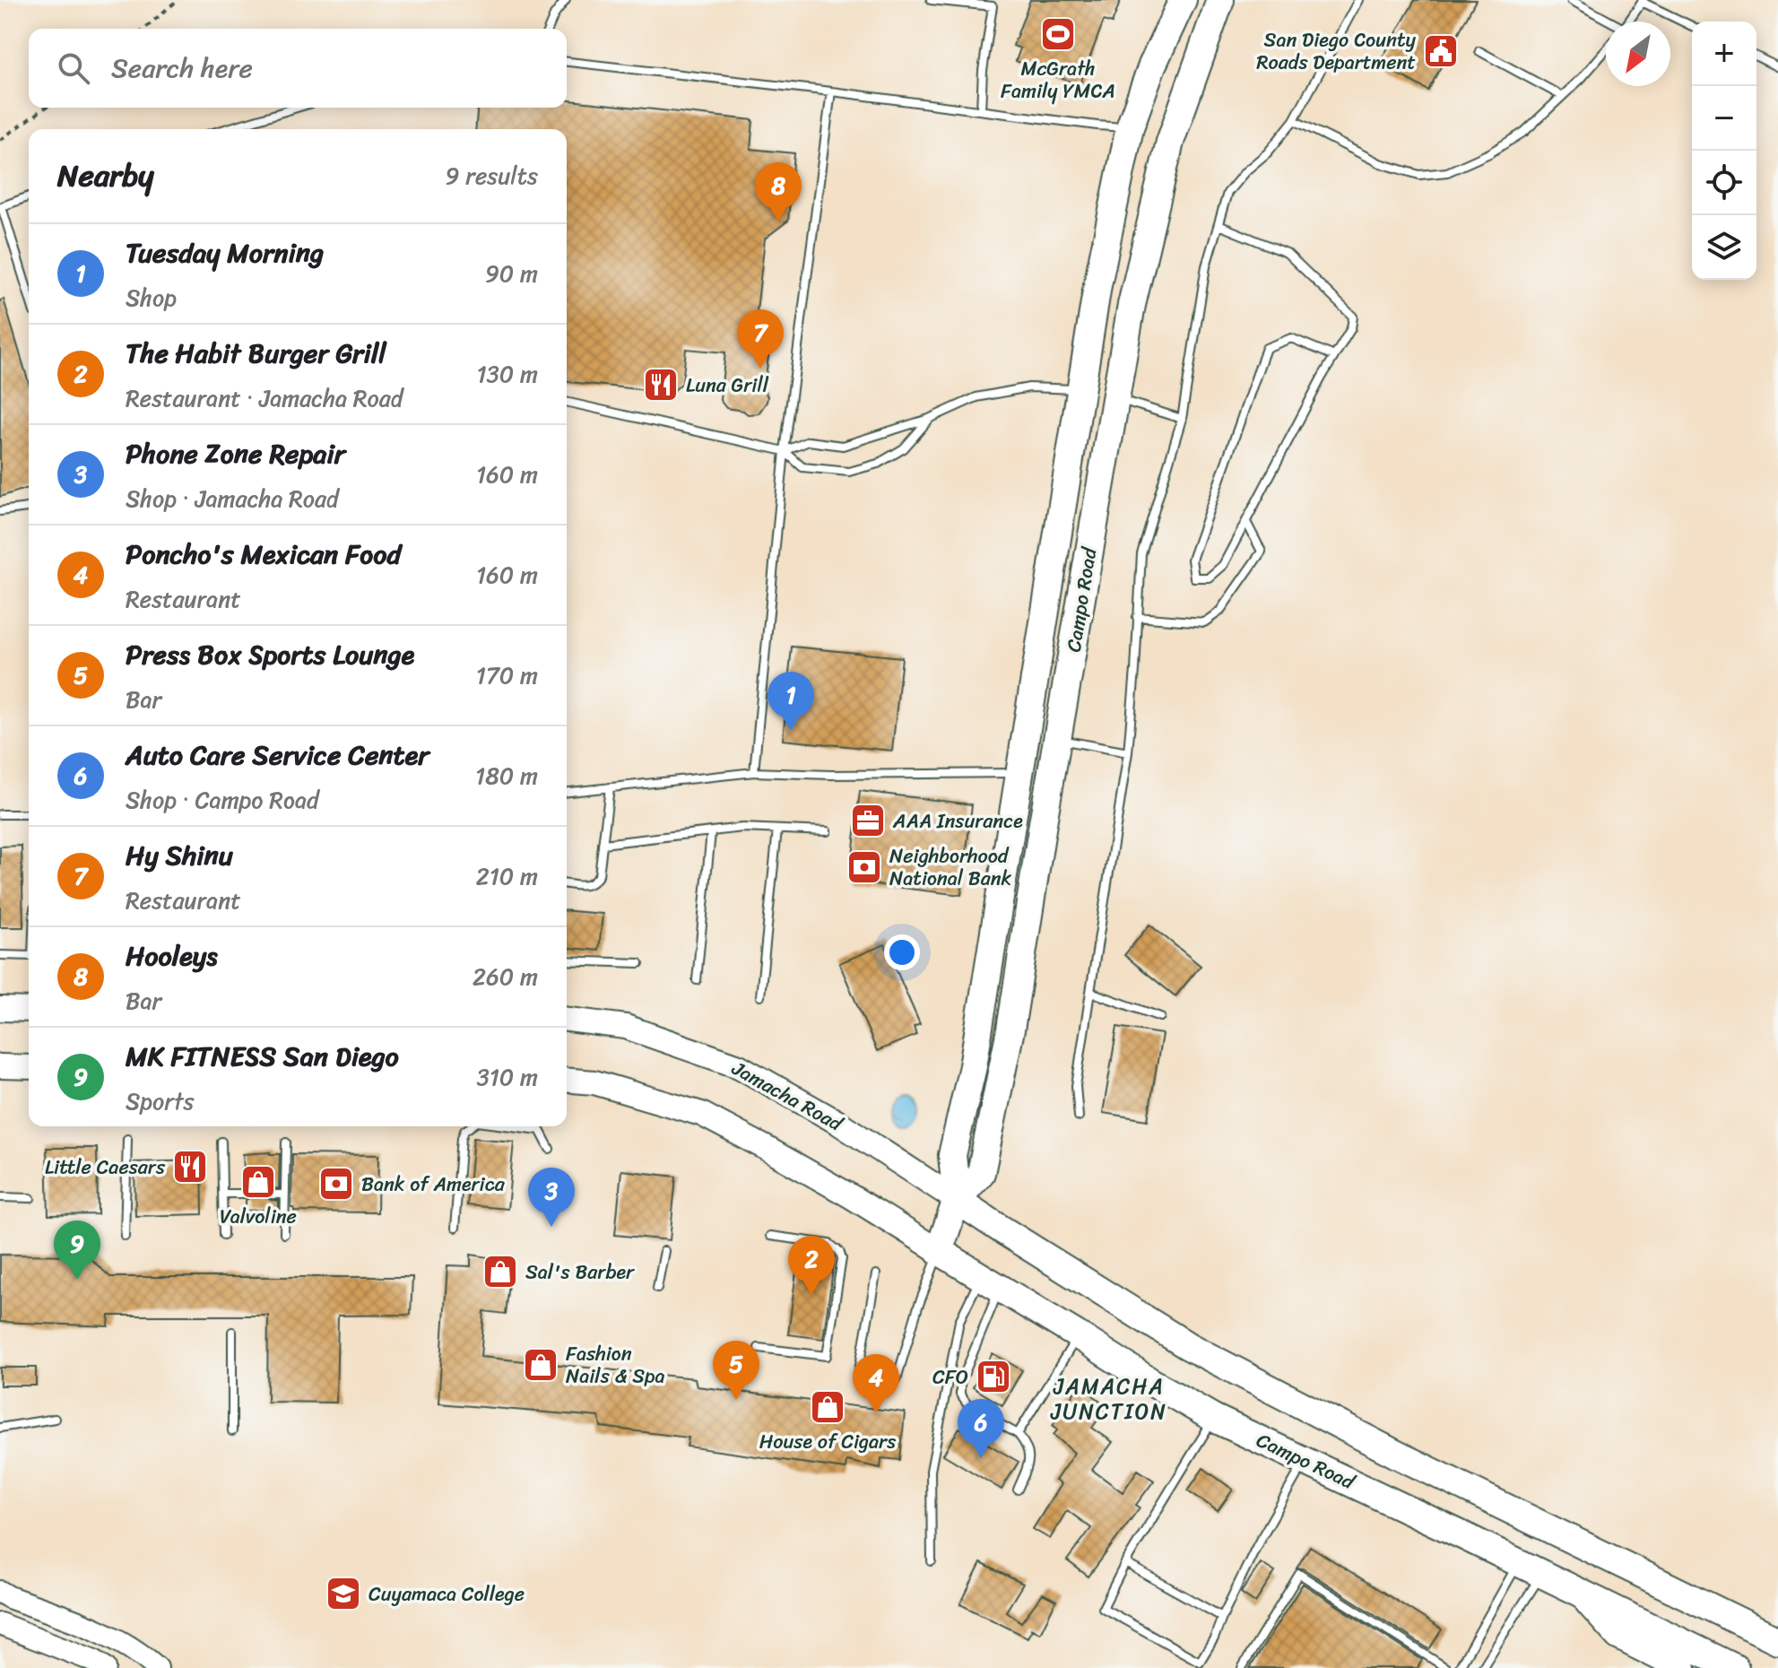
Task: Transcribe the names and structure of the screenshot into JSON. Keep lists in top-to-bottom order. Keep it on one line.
{"streets":{"highway":["Campo Road"],"main road":["Jamacha Road"]},"crossings":[["Campo Road","Jamacha Road"]],"districts":["JAMACHA JUNCTION"],"places":{"sports":["McGrath Family YMCA"],"public building":["San Diego County Roads Department"],"restaurant":["Luna Grill","Little Caesars"],"office":["AAA Insurance"],"bank":["Neighborhood National Bank","Bank of America"],"shop":["Valvoline","Sal's Barber","Fashion Nails & Spa","House of Cigars"],"fuel station":["CFO"],"school or university":["Cuyamaca College"]},"north":"bottom left","page":{"map_buttons":["+","−"],"search":"Search here","heading":["Nearby","9 results"],"pins":["8","7","1","3","9","2","5","4","6"],"list":[{"mark":"1","name":"Tuesday Morning","note":"Shop","value":"90 m"},{"mark":"2","name":"The Habit Burger Grill","note":"Restaurant · Jamacha Road","value":"130 m"},{"mark":"3","name":"Phone Zone Repair","note":"Shop · Jamacha Road","value":"160 m"},{"mark":"4","name":"Poncho's Mexican Food","note":"Restaurant","value":"160 m"},{"mark":"5","name":"Press Box Sports Lounge","note":"Bar","value":"170 m"},{"mark":"6","name":"Auto Care Service Center","note":"Shop · Campo Road","value":"180 m"},{"mark":"7","name":"Hy Shinu","note":"Restaurant","value":"210 m"},{"mark":"8","name":"Hooleys","note":"Bar","value":"260 m"},{"mark":"9","name":"MK FITNESS San Diego","note":"Sports","value":"310 m"}]}}
